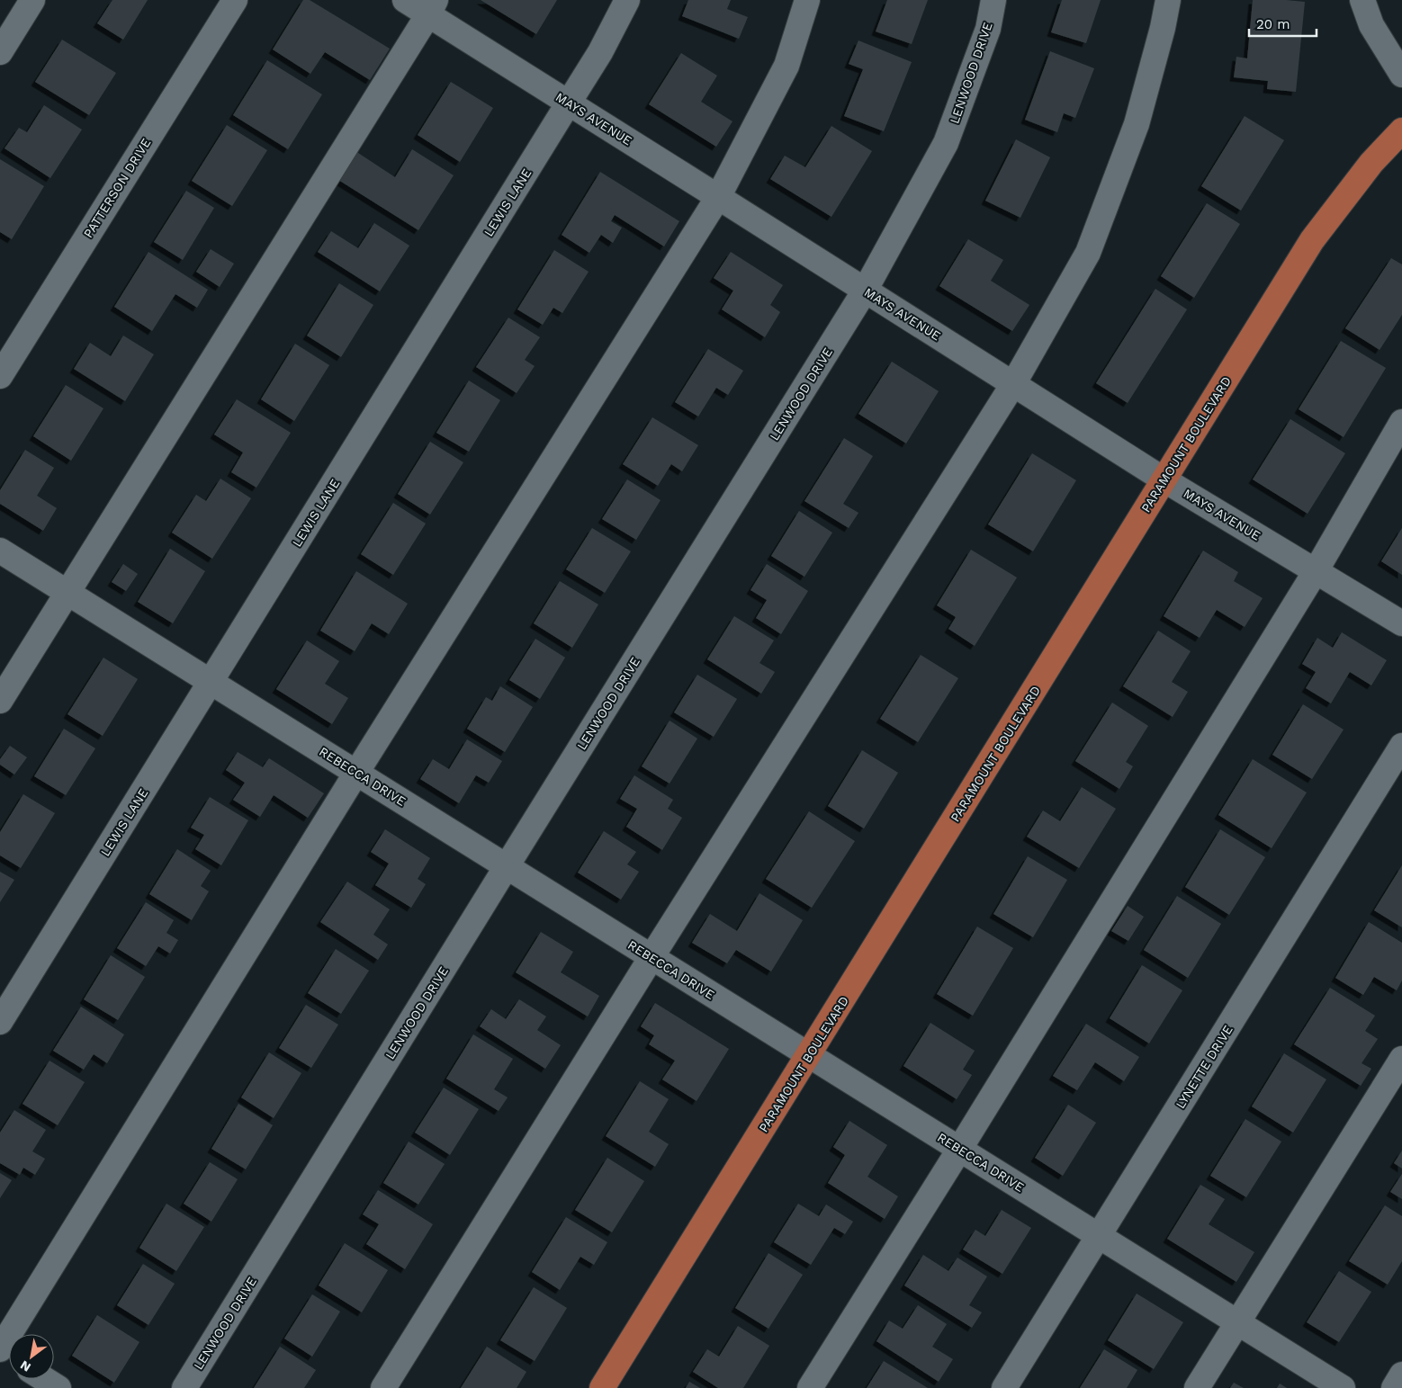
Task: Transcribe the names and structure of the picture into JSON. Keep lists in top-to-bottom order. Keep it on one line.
{"streets":{"main road":["PARAMOUNT BOULEVARD"],"street":["LENWOOD DRIVE","MAYS AVENUE","PATTERSON DRIVE","LEWIS LANE","REBECCA DRIVE","LYNETTE DRIVE"]},"crossings":[["LENWOOD DRIVE","MAYS AVENUE"],["LENWOOD DRIVE","REBECCA DRIVE"],["MAYS AVENUE","LEWIS LANE"],["MAYS AVENUE","PARAMOUNT BOULEVARD"],["LEWIS LANE","REBECCA DRIVE"],["PARAMOUNT BOULEVARD","REBECCA DRIVE"],["REBECCA DRIVE","LYNETTE DRIVE"]],"scale_bar":"20 m","north":"bottom left"}
